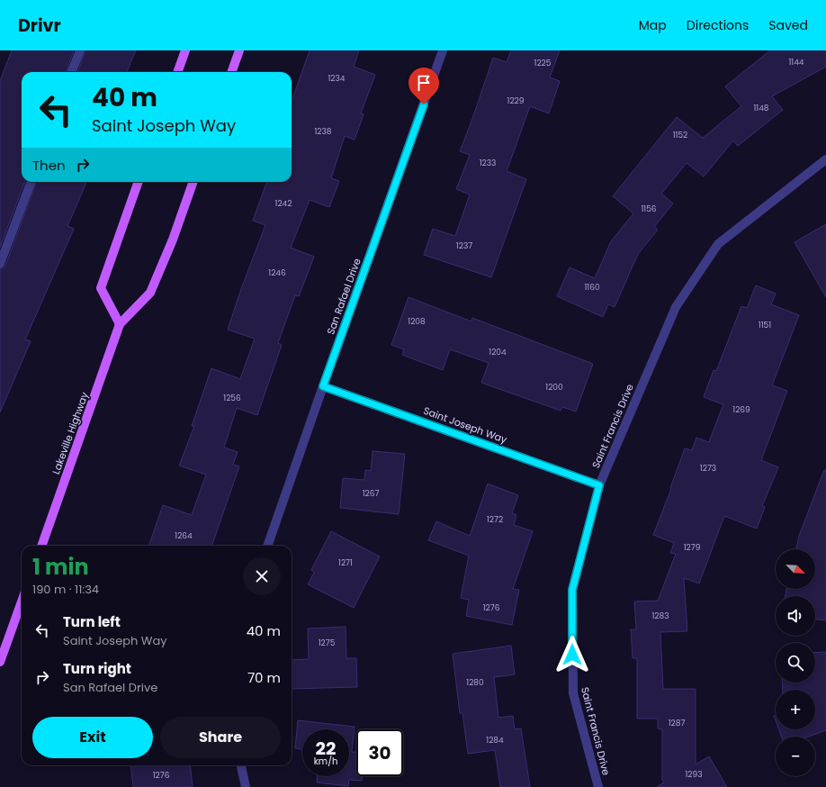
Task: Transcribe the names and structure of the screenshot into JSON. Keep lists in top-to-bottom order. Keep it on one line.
{"streets":{"main road":["Lakeville Highway"],"street":["San Rafael Drive","Saint Joseph Way","Saint Francis Drive"]},"crossings":[["San Rafael Drive","Saint Joseph Way"],["Saint Joseph Way","Saint Francis Drive"]],"house_numbers":["1144","1225","1234","1229","1148","1238","1152","1233","1242","1156","1237","1246","1160","1208","1151","1204","1200","1256","1269","1273","1267","1272","1264","1279","1271","1276","1283","1275","1280","1287","1284","1293","1276"],"north":"bottom right","page":{"header":"Drivr","nav":["Map","Directions","Saved"],"turn":["40 m","Saint Joseph Way"],"then":"Then","heading":["1 min","190 m · 11:34"],"map_buttons":["+","−"],"list":[{"name":"Turn left","note":"Saint Joseph Way","value":"40 m"},{"name":"Turn right","note":"San Rafael Drive","value":"70 m"}],"buttons":["Exit","Share"],"speed":"22 km/h","limit":"30"}}
